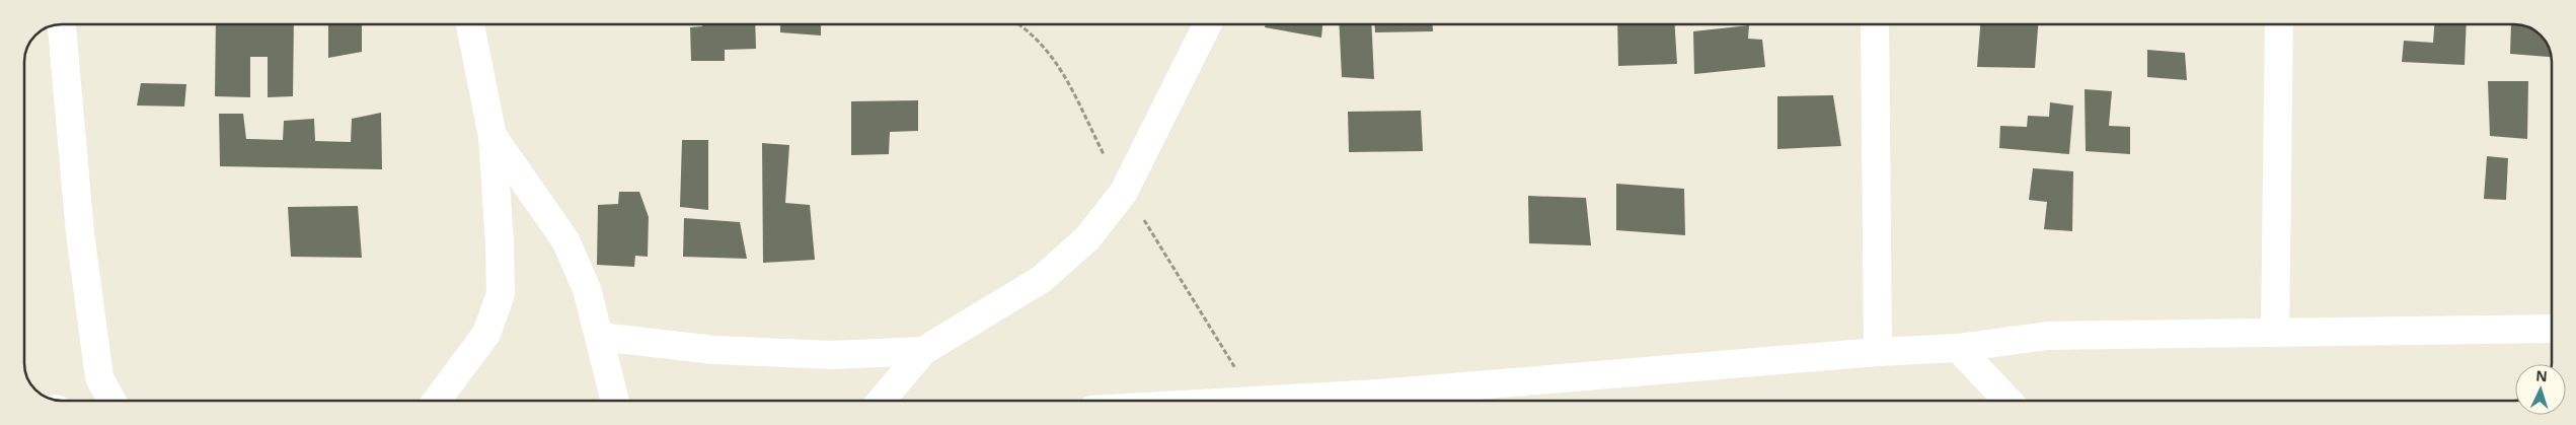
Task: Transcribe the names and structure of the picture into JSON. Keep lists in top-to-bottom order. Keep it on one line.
{"north":"top"}
